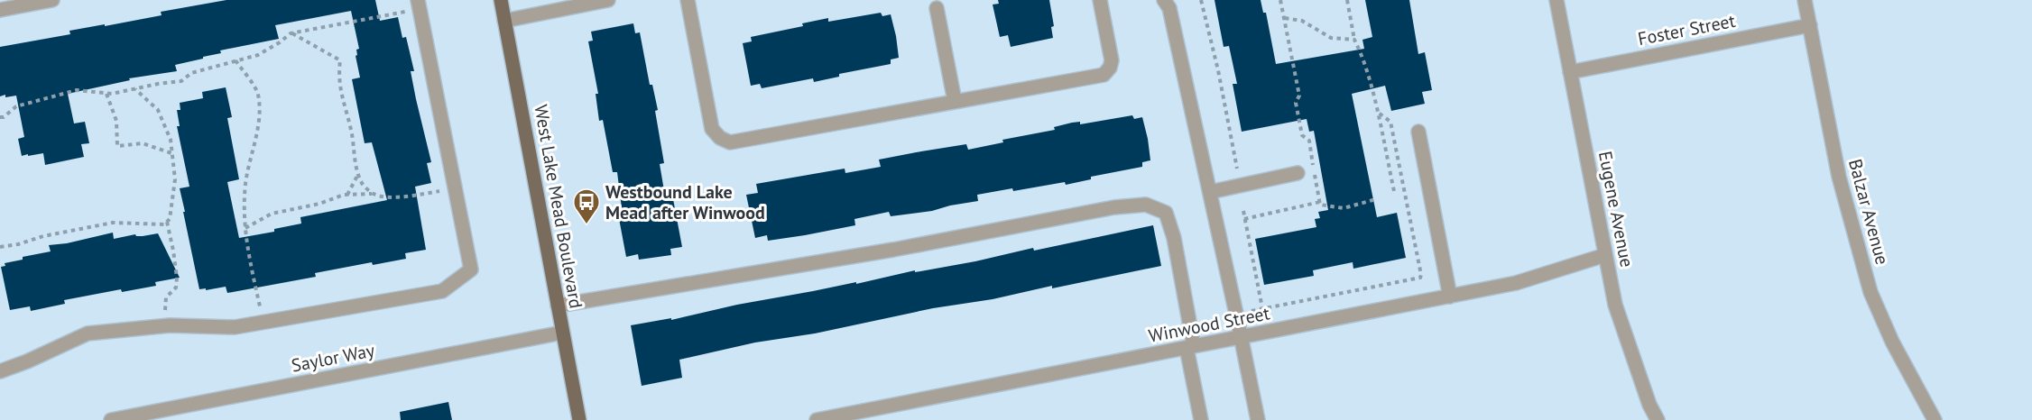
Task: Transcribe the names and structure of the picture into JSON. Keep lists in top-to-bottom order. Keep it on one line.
{"streets":{"main road":["West Lake Mead Boulevard"],"street":["Foster Street","Eugene Avenue","Balzar Avenue","Winwood Street","Saylor Way"]},"crossings":[["Foster Street","Eugene Avenue"],["Foster Street","Balzar Avenue"],["West Lake Mead Boulevard","Saylor Way"],["Eugene Avenue","Winwood Street"]],"places":{"bus stop":["Westbound Lake Mead after Winwood"]}}
